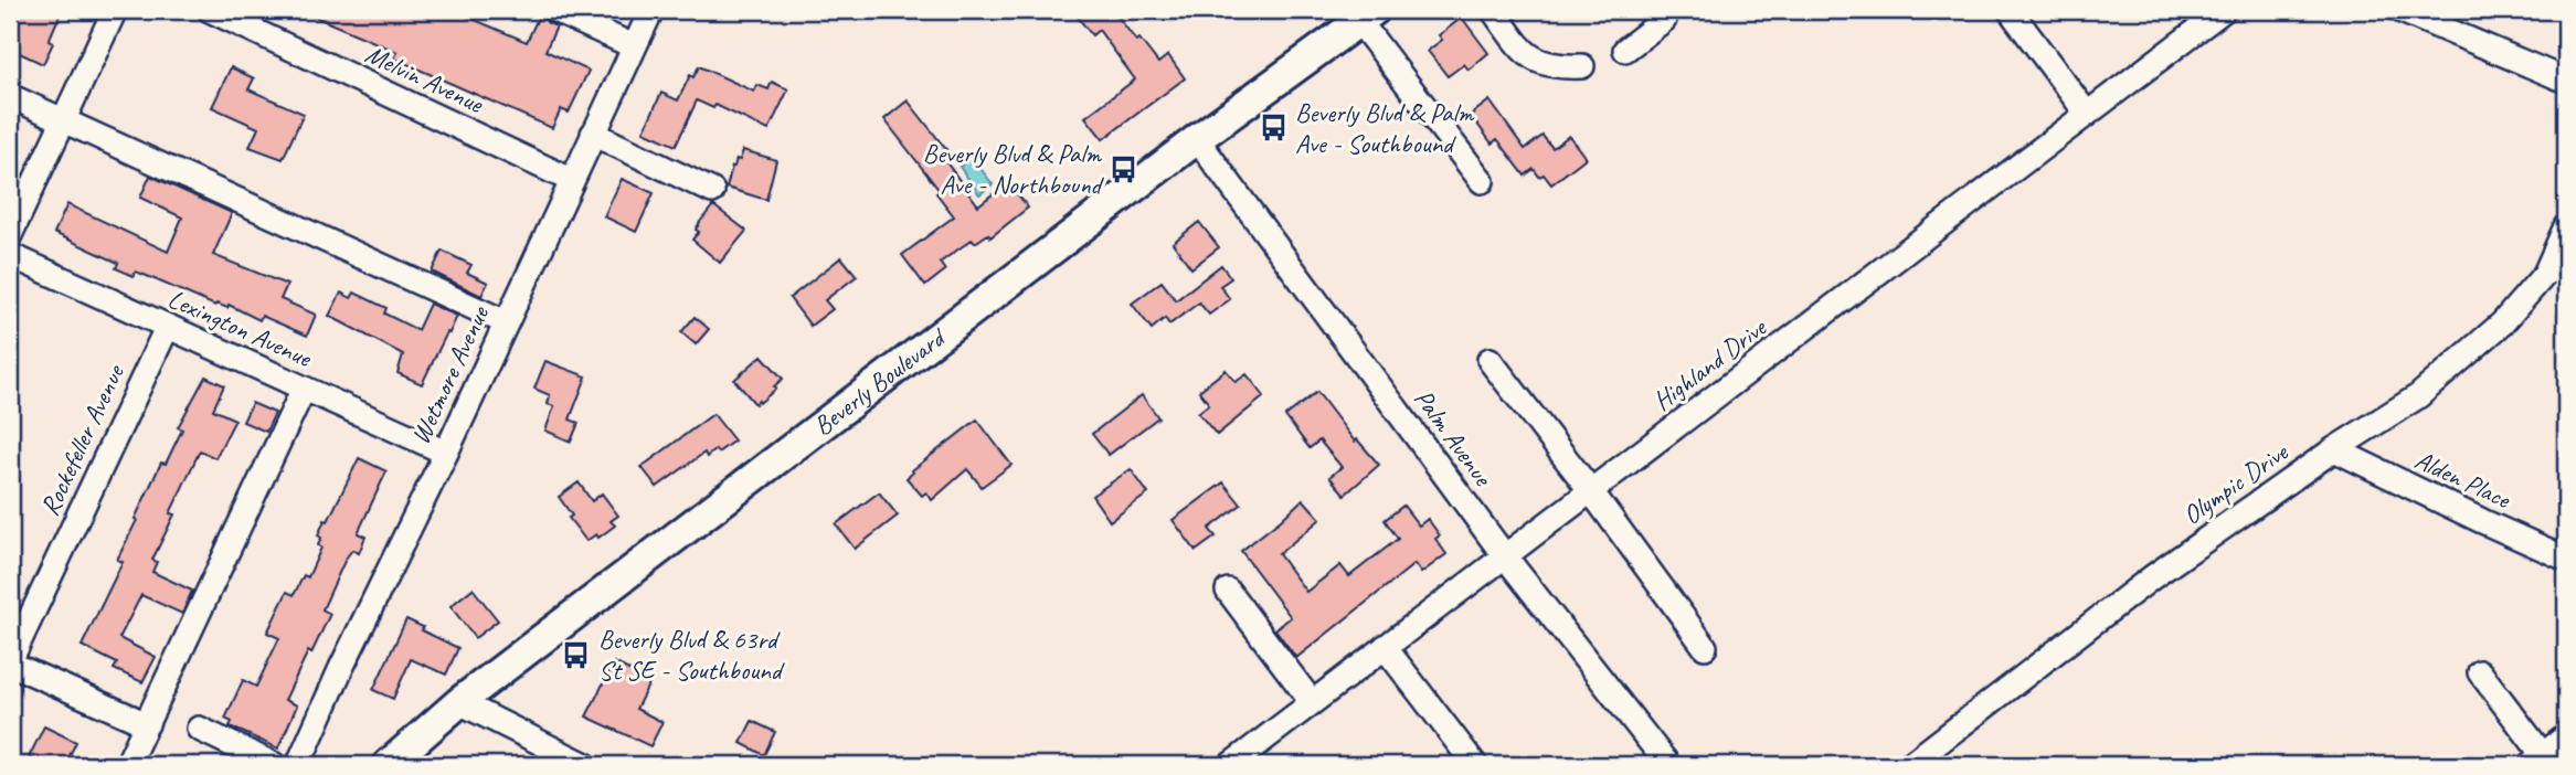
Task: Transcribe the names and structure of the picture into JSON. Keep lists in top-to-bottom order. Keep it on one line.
{"streets":{"main road":["Beverly Boulevard"],"street":["Melvin Avenue","Lexington Avenue","Highland Drive","Wetmore Avenue","Palm Avenue","Rockefeller Avenue","Alden Place","Olympic Drive"]},"crossings":[["Melvin Avenue","Wetmore Avenue"],["Lexington Avenue","Wetmore Avenue"],["Lexington Avenue","Rockefeller Avenue"],["Highland Drive","Palm Avenue"],["Beverly Boulevard","Palm Avenue"],["Alden Place","Olympic Drive"]],"places":{"bus stop":["Beverly Blvd & Palm Ave - Southbound","Beverly Blvd & Palm Ave - Northbound","Beverly Blvd & 63rd St SE - Southbound"]}}
